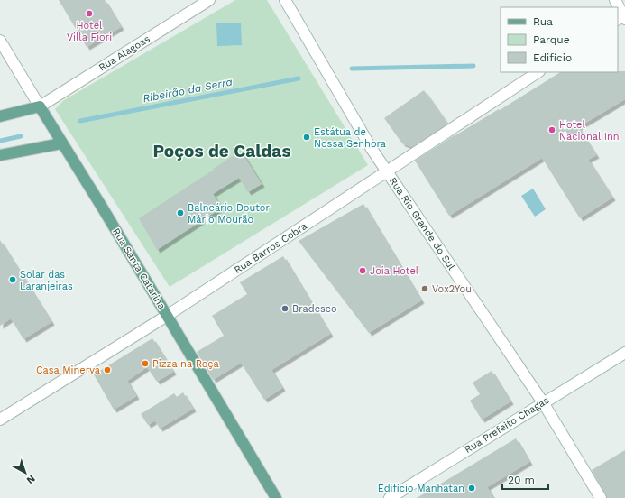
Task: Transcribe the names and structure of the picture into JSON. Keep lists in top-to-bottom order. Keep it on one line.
{"streets":{"main road":["Rua Santa Catarina"],"street":["Rua Alagoas","Rua Rio Grande do Sul","Rua Barros Cobra","Rua Prefeito Chagas"]},"crossings":[["Rua Alagoas","Rua Santa Catarina"],["Rua Rio Grande do Sul","Rua Barros Cobra"],["Rua Rio Grande do Sul","Rua Prefeito Chagas"],["Rua Barros Cobra","Rua Santa Catarina"]],"districts":["Poços de Caldas"],"water":["Ribeirão da Serra"],"places":["Hotel Villa Fiori","Hotel Nacional Inn","Estátua de Nossa Senhora","Balneário Doutor Mário Mourão","Joia Hotel","Solar das Laranjeiras","Vox2You","Bradesco","Pizza na Roça","Casa Minerva","Edifício Manhatan"],"legend":["Rua","Parque","Edifício"],"scale_bar":"20 m","north":"bottom right"}
